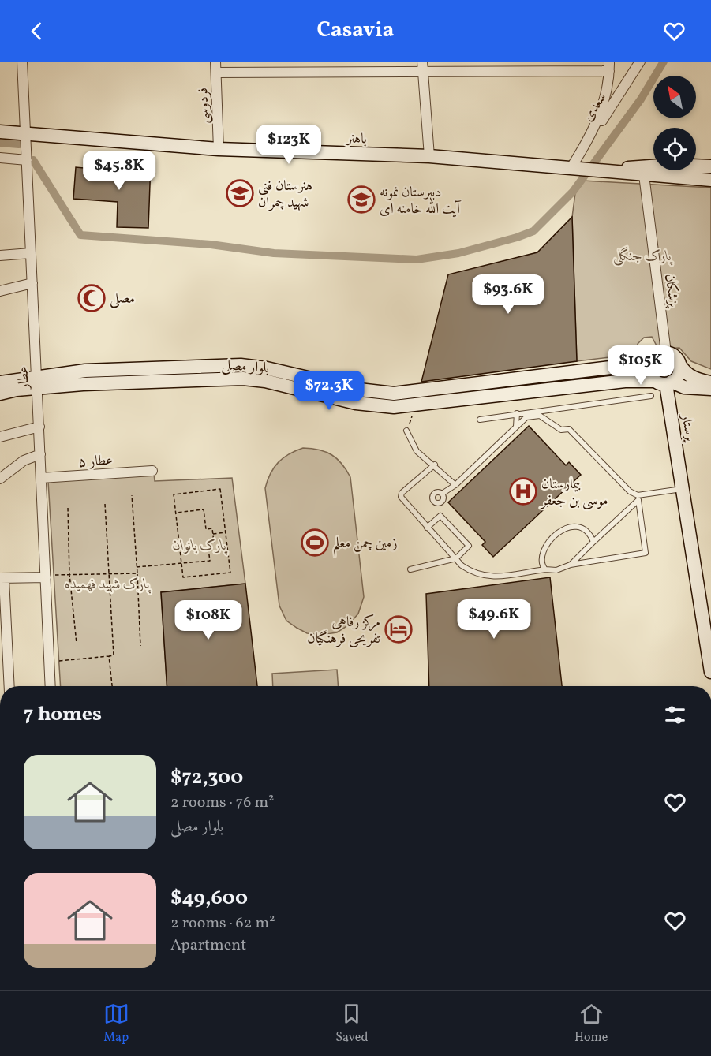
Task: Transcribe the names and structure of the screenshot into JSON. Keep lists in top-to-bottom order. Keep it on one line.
{"streets":{"street":["فردوسی","سعدی","باهنر","پزشکان","بلوار مصلی","عطار","پرستار","عطار ۵"]},"crossings":[["فردوسی","باهنر"],["باهنر","پزشکان"],["باهنر","عطار"],["پزشکان","بلوار مصلی"],["پزشکان","پرستار"],["بلوار مصلی","عطار"],["بلوار مصلی","پرستار"],["عطار","عطار ۵"]],"parks":["پارک جنگلی","پارک بانوان","پارک شهید فهمیده"],"places":{"school or university":["هنرستان فنی شهید چمران","دبیرستان نمونه آیت الله خامنه ای"],"mosque":["مصلی"],"hospital":["بیمارستان موسی بن جعفر"],"sports":["زمین چمن معلم"],"hotel":["مرکز رفاهی تفریحی فرهنگیان"]},"north":"top left","page":{"header":"Casavia","price":["$123K","$45.8K","$93.6K","$105K","$72.3K","$49.6K","$108K"],"heading":"7 homes","list":[{"name":"$72,300","note":"2 rooms · 76 m² · بلوار مصلی"},{"name":"$49,600","note":"2 rooms · 62 m² · Apartment"}],"tabs":["Map","Saved","Home"]}}
